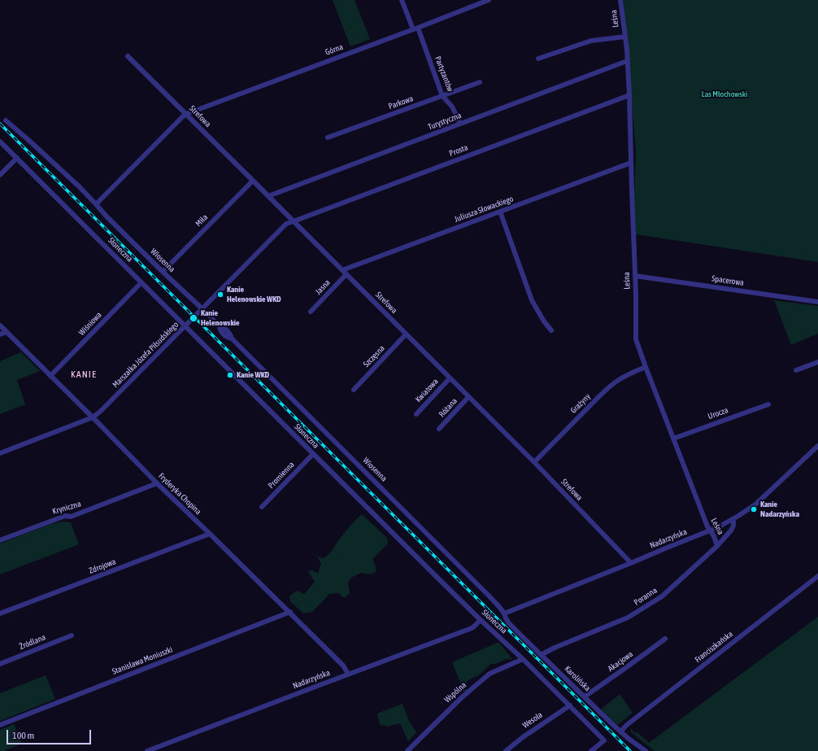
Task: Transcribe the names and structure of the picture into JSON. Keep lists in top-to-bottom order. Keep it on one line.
{"streets":{"street":["Leśna","Górna","Partyzantów","Parkowa","Strefowa","Turystyczna","Prosta","Juliusza Słowackiego","Miła","Słoneczna","Wiosenna","Spacerowa","Jasna","Wiśniowa","Marszałka Józefa Piłsudskiego","Szczęsna","Kwiatowa","Grażyny","Różana","Urocza","Promienna","Fryderyka Chopina","Kryniczna","Nadarzyńska","Zdrojowa","Poranna","Źródlana","Franciszkańska","Stanisława Moniuszki","Akacjowa","Karolińska","Wspólna","Wesoła"]},"crossings":[["Leśna","Turystyczna"],["Leśna","Prosta"],["Leśna","Juliusza Słowackiego"],["Leśna","Spacerowa"],["Leśna","Grażyny"],["Leśna","Urocza"],["Leśna","Nadarzyńska"],["Leśna","Poranna"],["Górna","Partyzantów"],["Górna","Strefowa"],["Partyzantów","Parkowa"],["Partyzantów","Turystyczna"],["Strefowa","Turystyczna"],["Strefowa","Prosta"],["Strefowa","Juliusza Słowackiego"],["Strefowa","Miła"],["Strefowa","Jasna"],["Strefowa","Marszałka Józefa Piłsudskiego"],["Strefowa","Szczęsna"],["Strefowa","Kwiatowa"],["Strefowa","Grażyny"],["Strefowa","Różana"],["Strefowa","Nadarzyńska"],["Prosta","Marszałka Józefa Piłsudskiego"],["Miła","Wiosenna"],["Słoneczna","Wiśniowa"],["Słoneczna","Marszałka Józefa Piłsudskiego"],["Słoneczna","Promienna"],["Słoneczna","Nadarzyńska"],["Słoneczna","Wspólna"],["Słoneczna","Wesoła"],["Wiosenna","Marszałka Józefa Piłsudskiego"],["Wiosenna","Nadarzyńska"],["Wiosenna","Karolińska"],["Wiśniowa","Fryderyka Chopina"],["Marszałka Józefa Piłsudskiego","Fryderyka Chopina"],["Fryderyka Chopina","Kryniczna"],["Fryderyka Chopina","Nadarzyńska"],["Fryderyka Chopina","Zdrojowa"],["Fryderyka Chopina","Stanisława Moniuszki"],["Nadarzyńska","Poranna"],["Nadarzyńska","Karolińska"],["Poranna","Karolińska"],["Franciszkańska","Karolińska"],["Akacjowa","Karolińska"]],"districts":["KANIE"],"parks":["Las Młochowski"],"places":["Kanie Helenowskie WKD","Kanie Helenowskie","Kanie WKD","Kanie Nadarzyńska"],"scale_bar":"100 m"}
